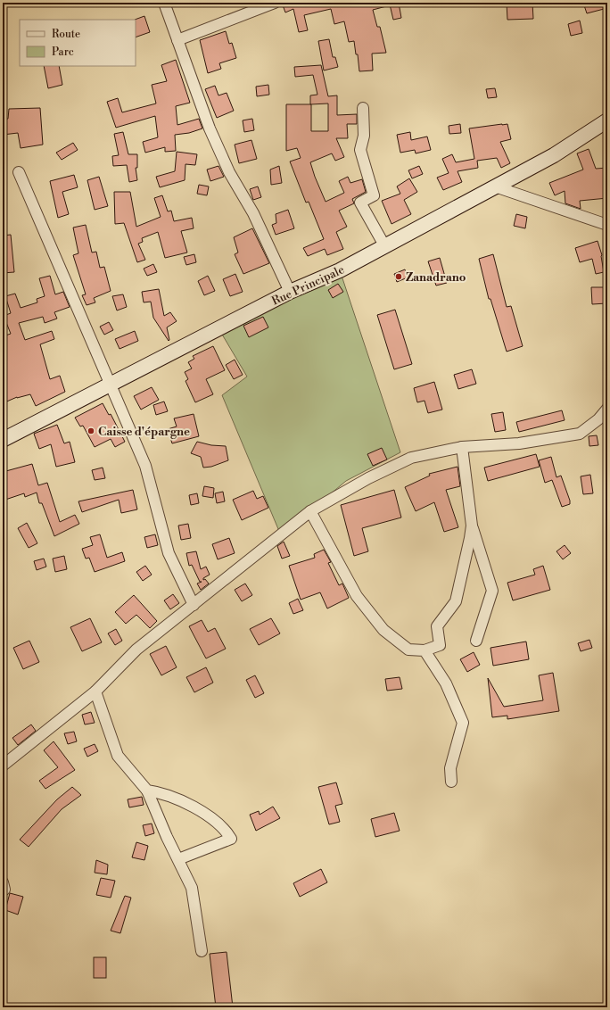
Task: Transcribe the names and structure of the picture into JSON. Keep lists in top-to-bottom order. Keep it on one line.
{"streets":{"main road":["Rue Principale"]},"places":["Zanadrano","Caisse d'épargne"],"legend":["Route","Parc"]}
